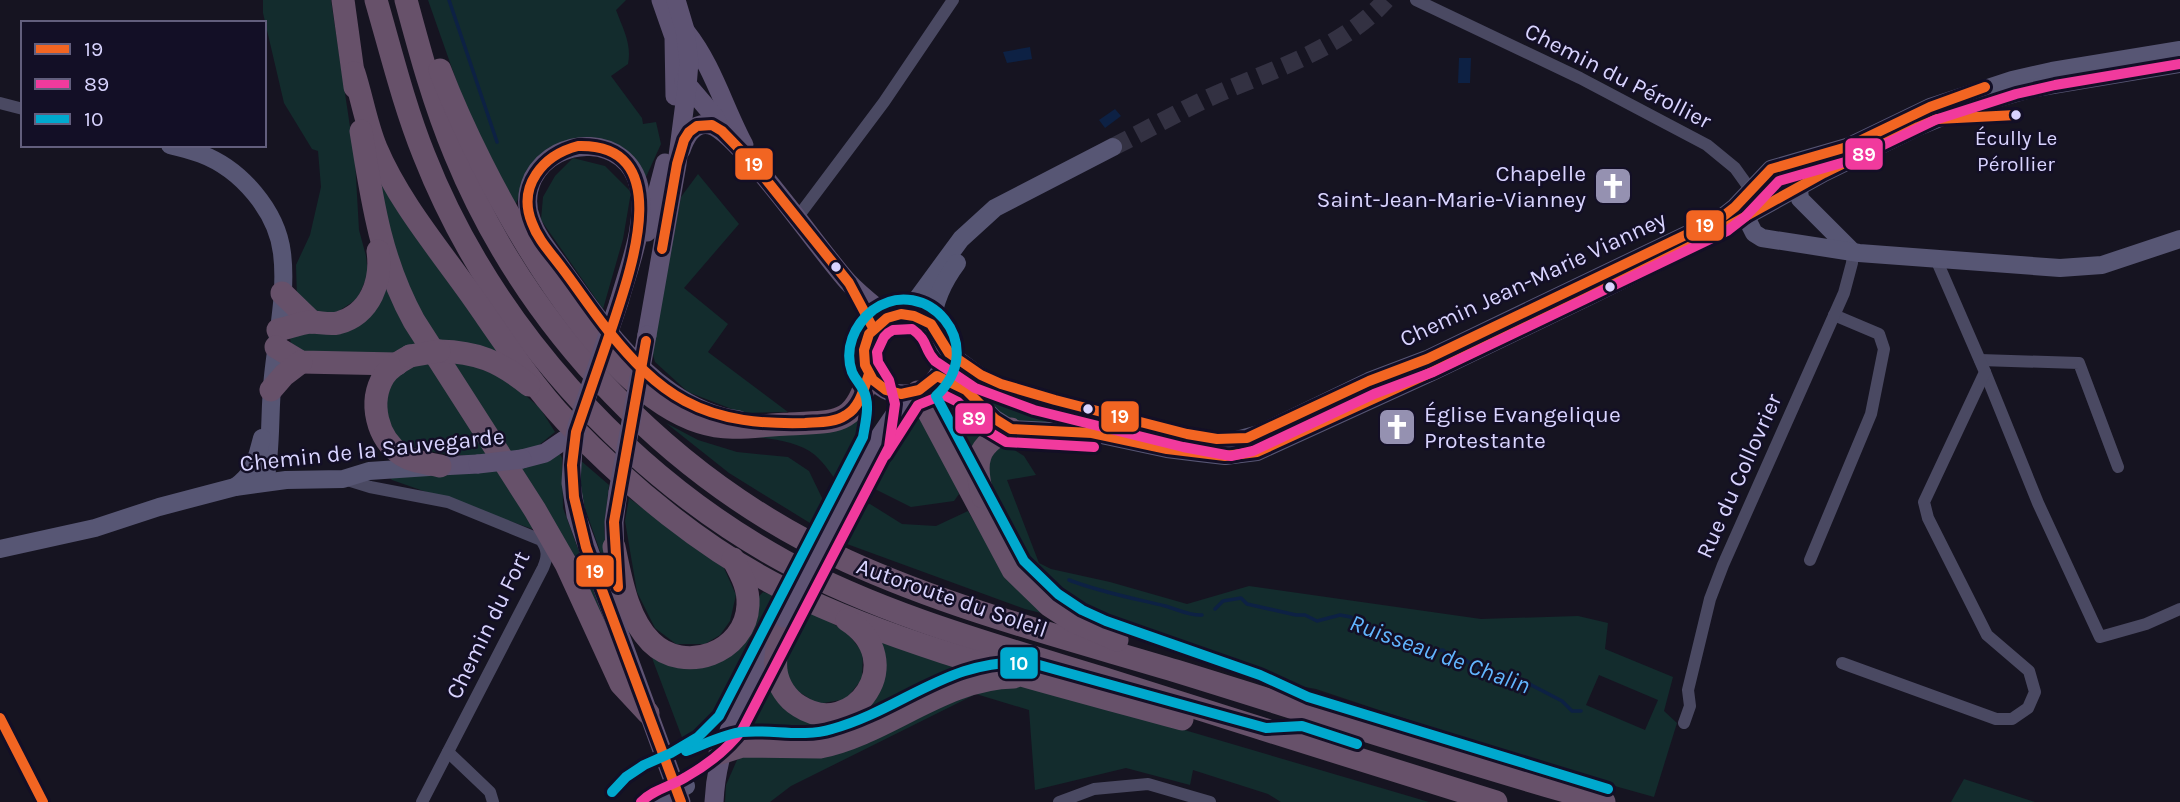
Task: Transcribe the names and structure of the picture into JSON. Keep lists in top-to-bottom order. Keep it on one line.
{"streets":{"highway":["Autoroute du Soleil"],"main road":["Chemin de la Sauvegarde"],"street":["Chemin du Pérollier","Chemin Jean-Marie Vianney","Rue du Collovrier","Chemin du Fort"]},"crossings":[["Chemin du Pérollier","Chemin Jean-Marie Vianney"],["Chemin de la Sauvegarde","Chemin du Fort"]],"water":["Ruisseau de Chalin"],"places":{"other":["Écully Le Pérollier"],"church":["Chapelle Saint-Jean-Marie-Vianney","Église Evangelique Protestante"]},"lines":["transit line 89","transit line 19","transit line 10"],"legend":["19","89","10"]}
